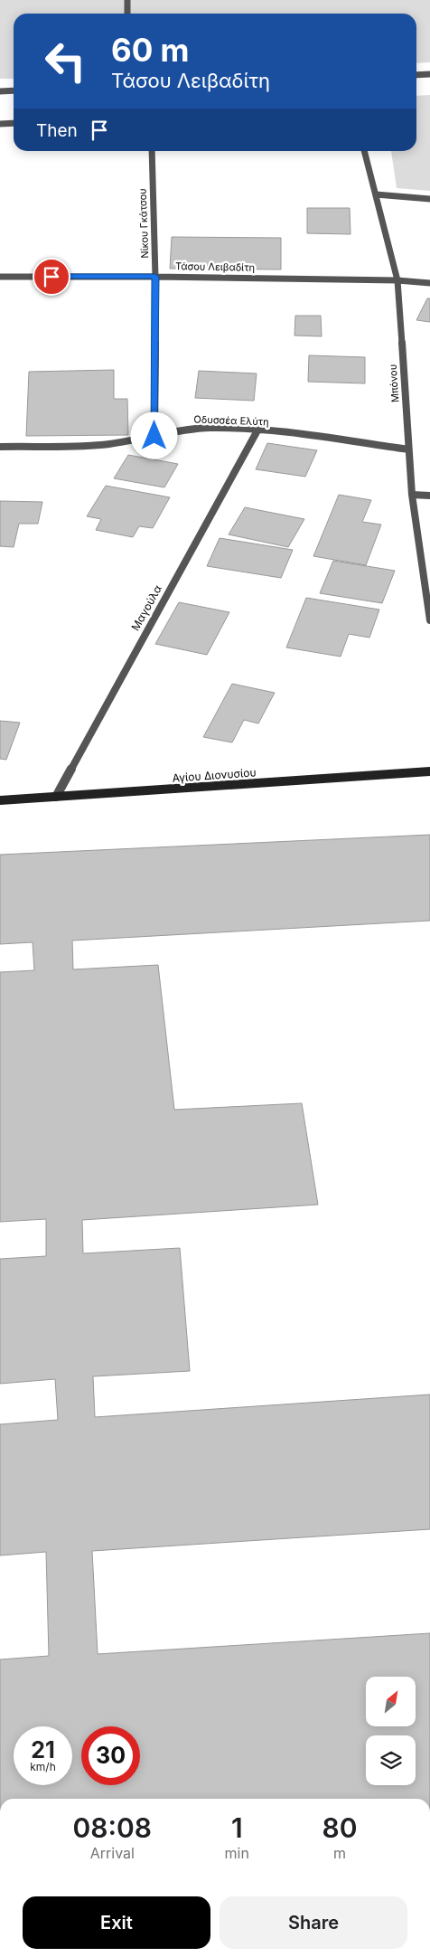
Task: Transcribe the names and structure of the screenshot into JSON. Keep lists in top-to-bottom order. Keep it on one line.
{"streets":{"main road":["Αγίου Διονυσίου"],"street":["Νίκου Γκάτσου","Τάσου Λειβαδίτη","Μπόνου","Οδυσσέα Ελύτη","Μαγούλα"]},"crossings":[["Νίκου Γκάτσου","Τάσου Λειβαδίτη"],["Νίκου Γκάτσου","Οδυσσέα Ελύτη"],["Τάσου Λειβαδίτη","Μπόνου"],["Μπόνου","Οδυσσέα Ελύτη"],["Οδυσσέα Ελύτη","Μαγούλα"],["Μαγούλα","Αγίου Διονυσίου"]],"north":"top right","page":{"turn":["60 m","Τάσου Λειβαδίτη"],"then":"Then","speed":"21 km/h","limit":"30","eta":["08:08","Arrival","1","min","80","m"],"buttons":["Exit","Share"]}}
